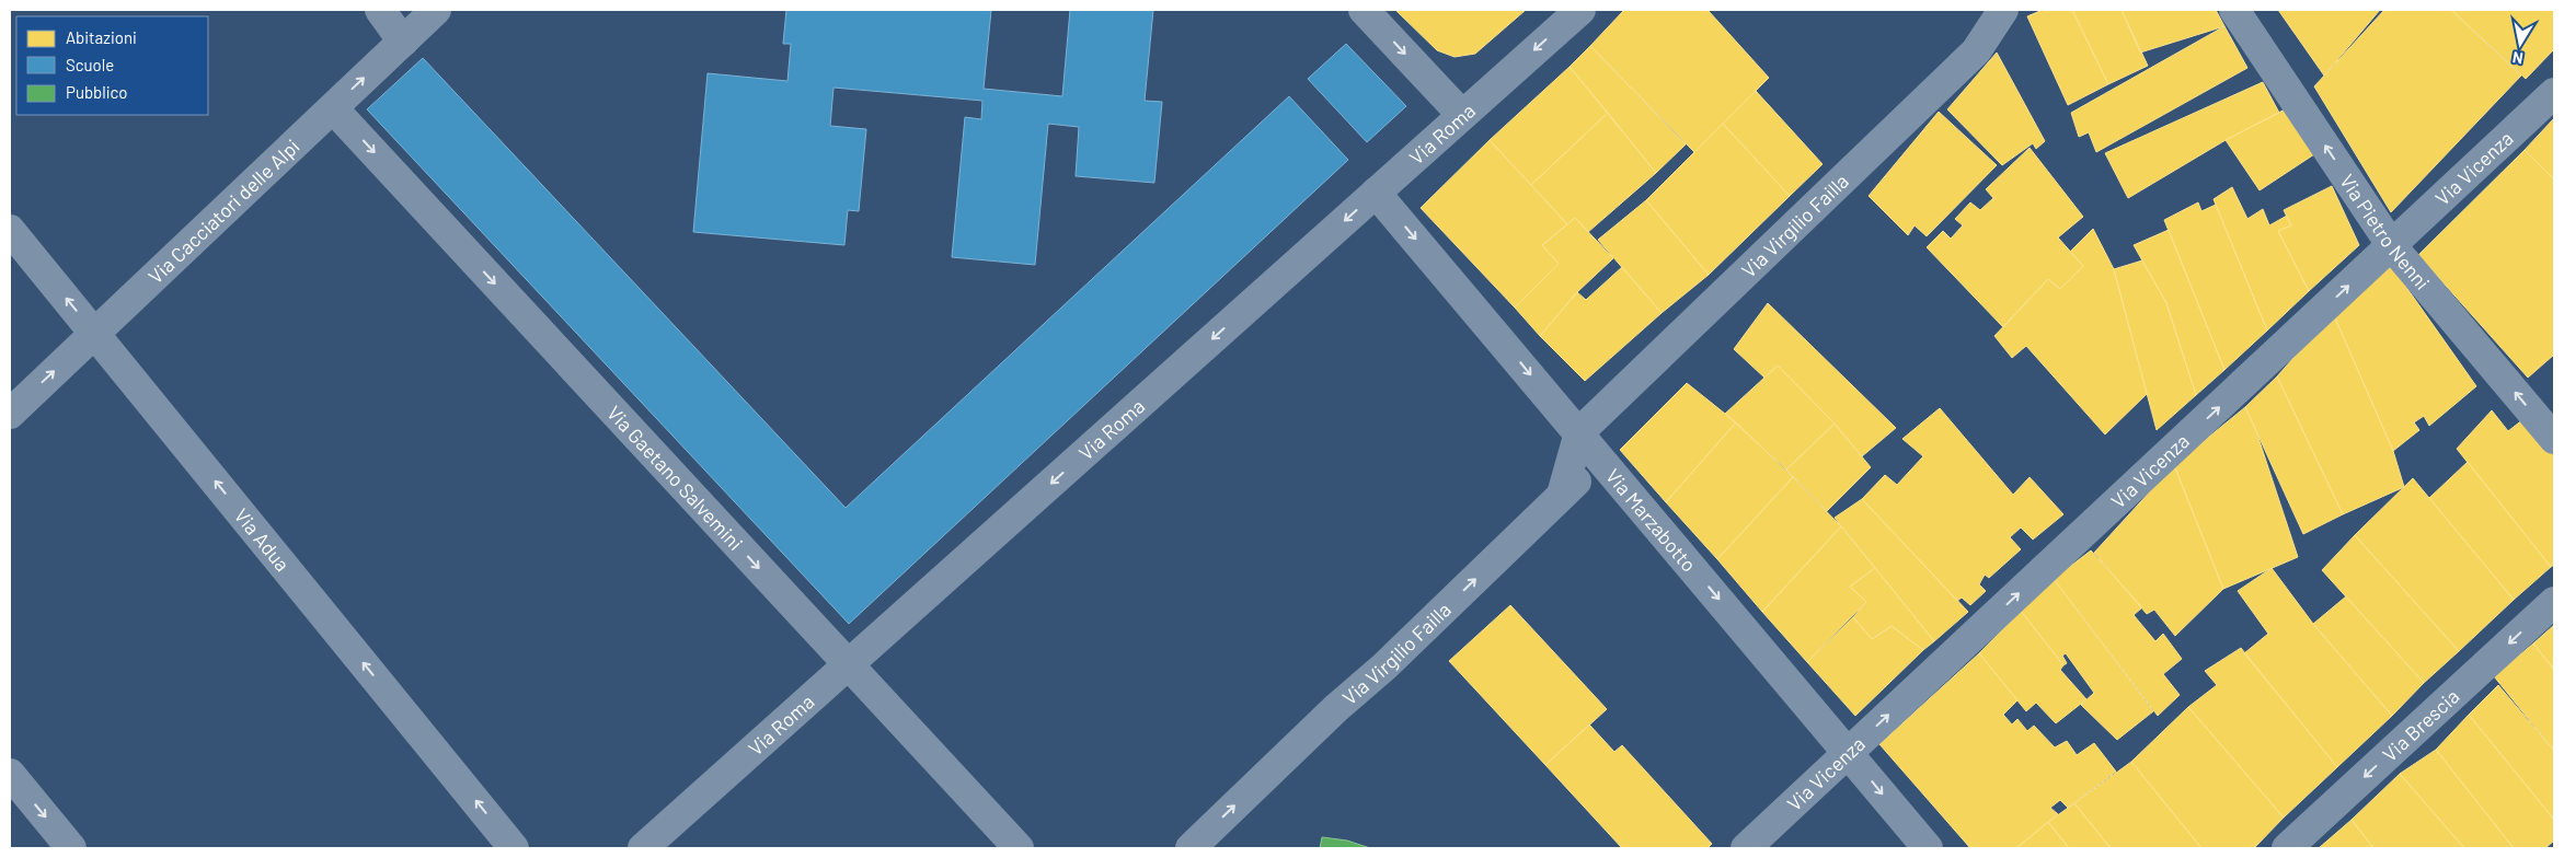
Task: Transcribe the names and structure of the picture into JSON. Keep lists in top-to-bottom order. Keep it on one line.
{"streets":{"street":["Via Roma","Via Vicenza","Via Cacciatori delle Alpi","Via Virgilio Failla","Via Pietro Nenni","Via Gaetano Salvemini","Via Marzabotto","Via Adua","Via Brescia"]},"crossings":[["Via Roma","Via Gaetano Salvemini"],["Via Roma","Via Marzabotto"],["Via Vicenza","Via Pietro Nenni"],["Via Vicenza","Via Marzabotto"],["Via Cacciatori delle Alpi","Via Gaetano Salvemini"],["Via Cacciatori delle Alpi","Via Adua"],["Via Virgilio Failla","Via Marzabotto"]],"one_way":["Via Roma","Via Vicenza","Via Cacciatori delle Alpi","Via Virgilio Failla","Via Pietro Nenni","Via Gaetano Salvemini","Via Marzabotto","Via Adua","Via Brescia"],"legend":["Abitazioni","Scuole","Pubblico"],"north":"bottom"}
